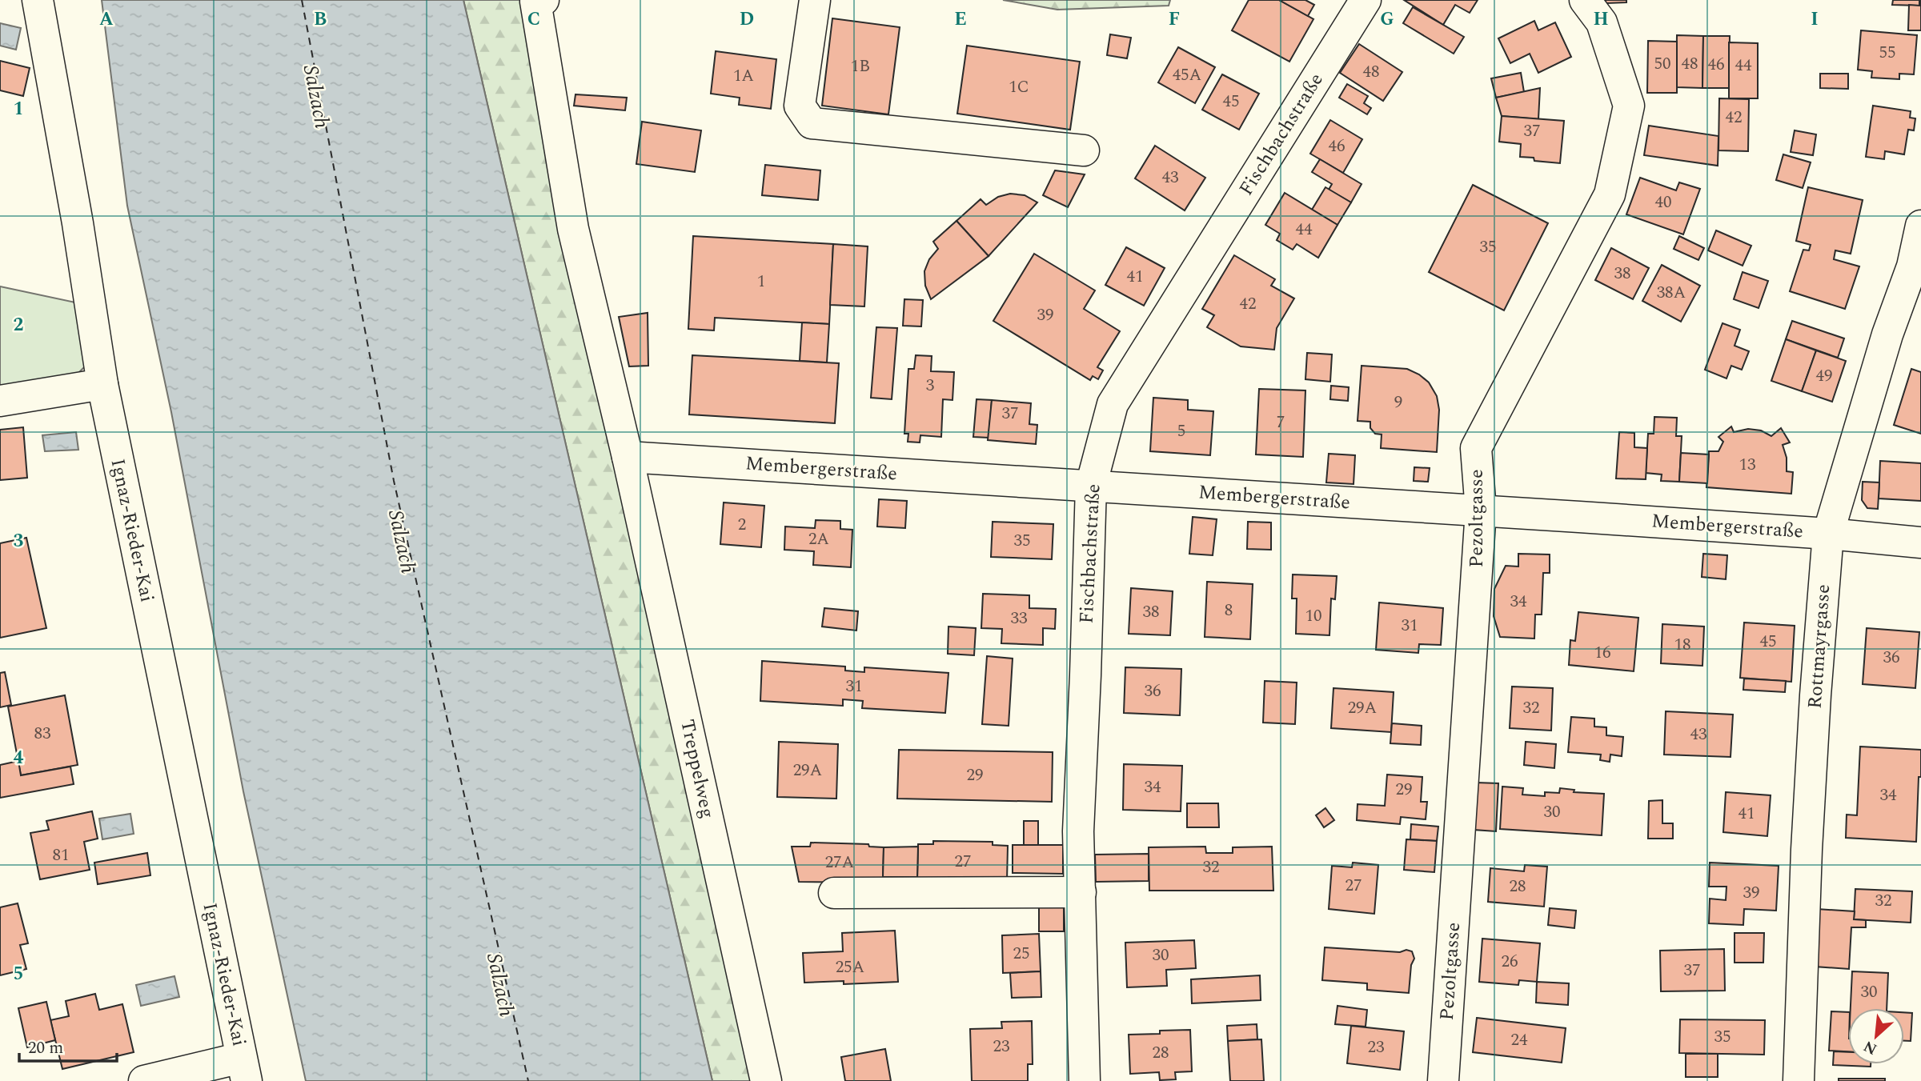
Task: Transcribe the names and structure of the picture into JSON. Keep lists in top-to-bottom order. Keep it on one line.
{"streets":{"street":["Fischbachstraße","Membergerstraße","Pezoltgasse","Ignaz-Rieder-Kai","Rottmayrgasse","Treppelweg"]},"crossings":[["Fischbachstraße","Membergerstraße"],["Membergerstraße","Pezoltgasse"],["Membergerstraße","Rottmayrgasse"],["Membergerstraße","Treppelweg"]],"water":["Salzach"],"house_numbers":["55","50","48","46","44","1B","48","45A","1A","1C","45","42","37","46","43","40","44","35","38","41","1","38A","42","39","49","3","9","37","7","5","13","2","2A","35","34","8","38","10","33","31","45","18","16","36","31","36","29A","32","83","43","29A","29","34","29","34","30","41","81","27","27A","32","27","28","39","32","25","30","26","25A","37","30","35","24","23","23","28"],"scale_bar":"20 m","north":"bottom left","grid":{"columns":["A","B","C","D","E","F","G","H","I"],"rows":["1","2","3","4","5"]}}
